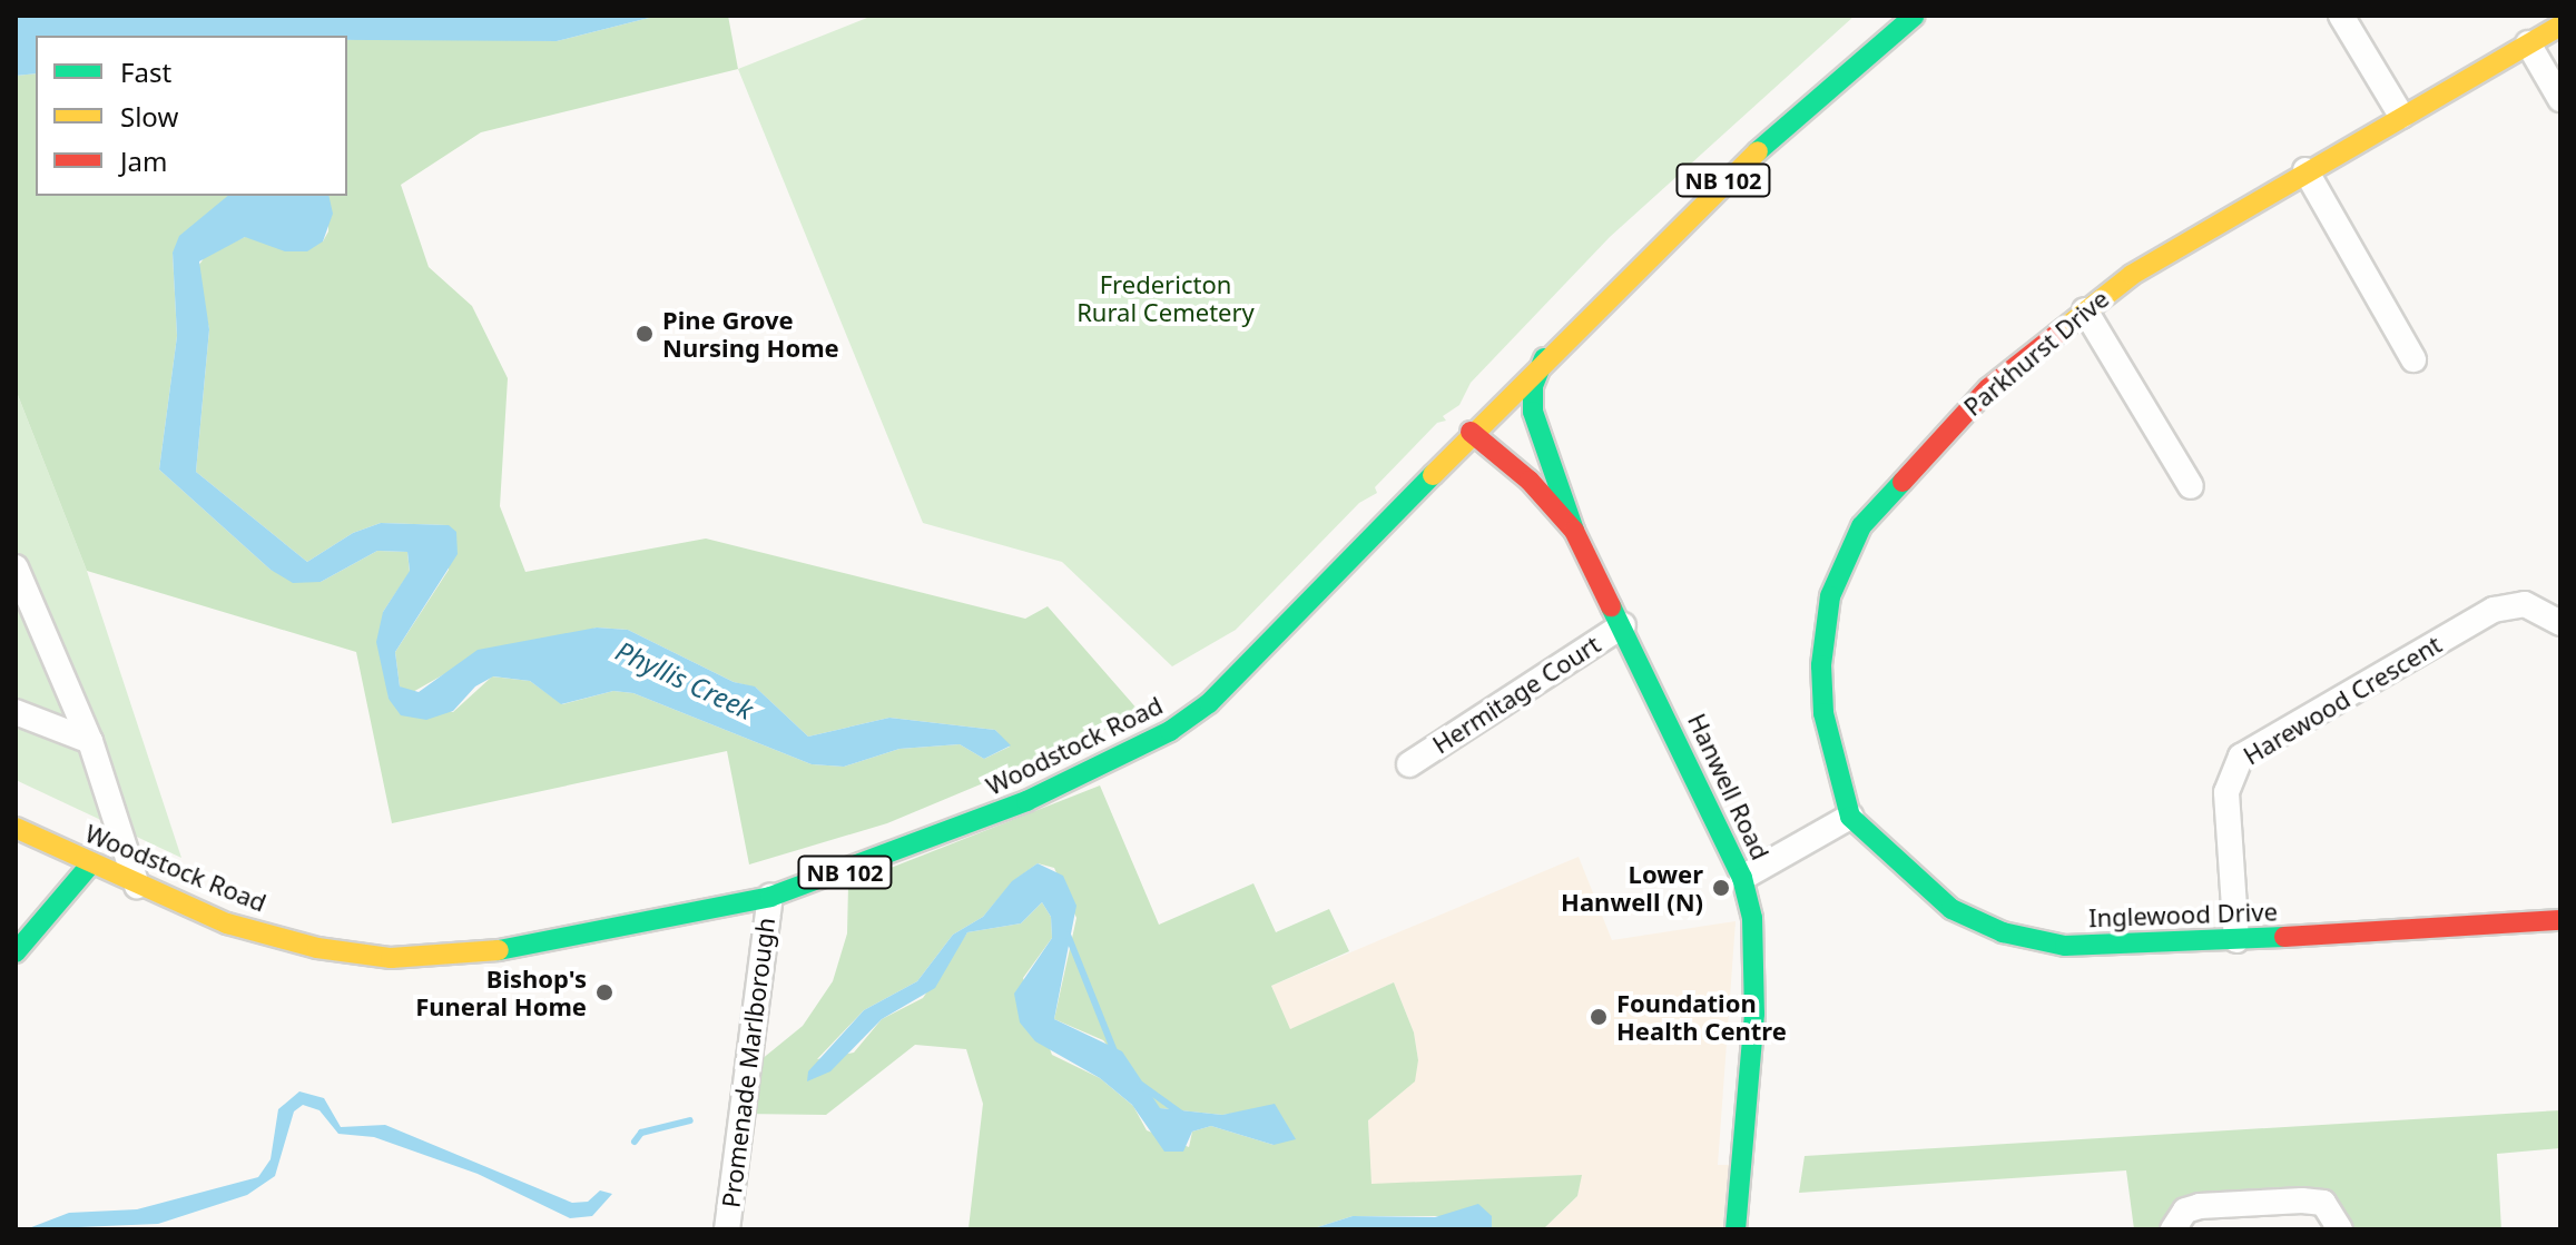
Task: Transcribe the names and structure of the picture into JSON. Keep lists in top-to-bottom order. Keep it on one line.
{"streets":{"main road":["NB 102","Parkhurst Drive","Woodstock Road","Hanwell Road","Inglewood Drive"],"street":["Hermitage Court","Harewood Crescent","Promenade Marlborough"]},"crossings":[["Parkhurst Drive","Inglewood Drive"],["Hermitage Court","Hanwell Road"],["Harewood Crescent","Inglewood Drive"],["Woodstock Road","Hanwell Road"],["Woodstock Road","Promenade Marlborough"]],"water":["Phyllis Creek"],"parks":["Fredericton Rural Cemetery"],"places":["Pine Grove Nursing Home","Lower Hanwell (N)","Bishop's Funeral Home","Foundation Health Centre"],"legend":["Fast","Slow","Jam"]}
